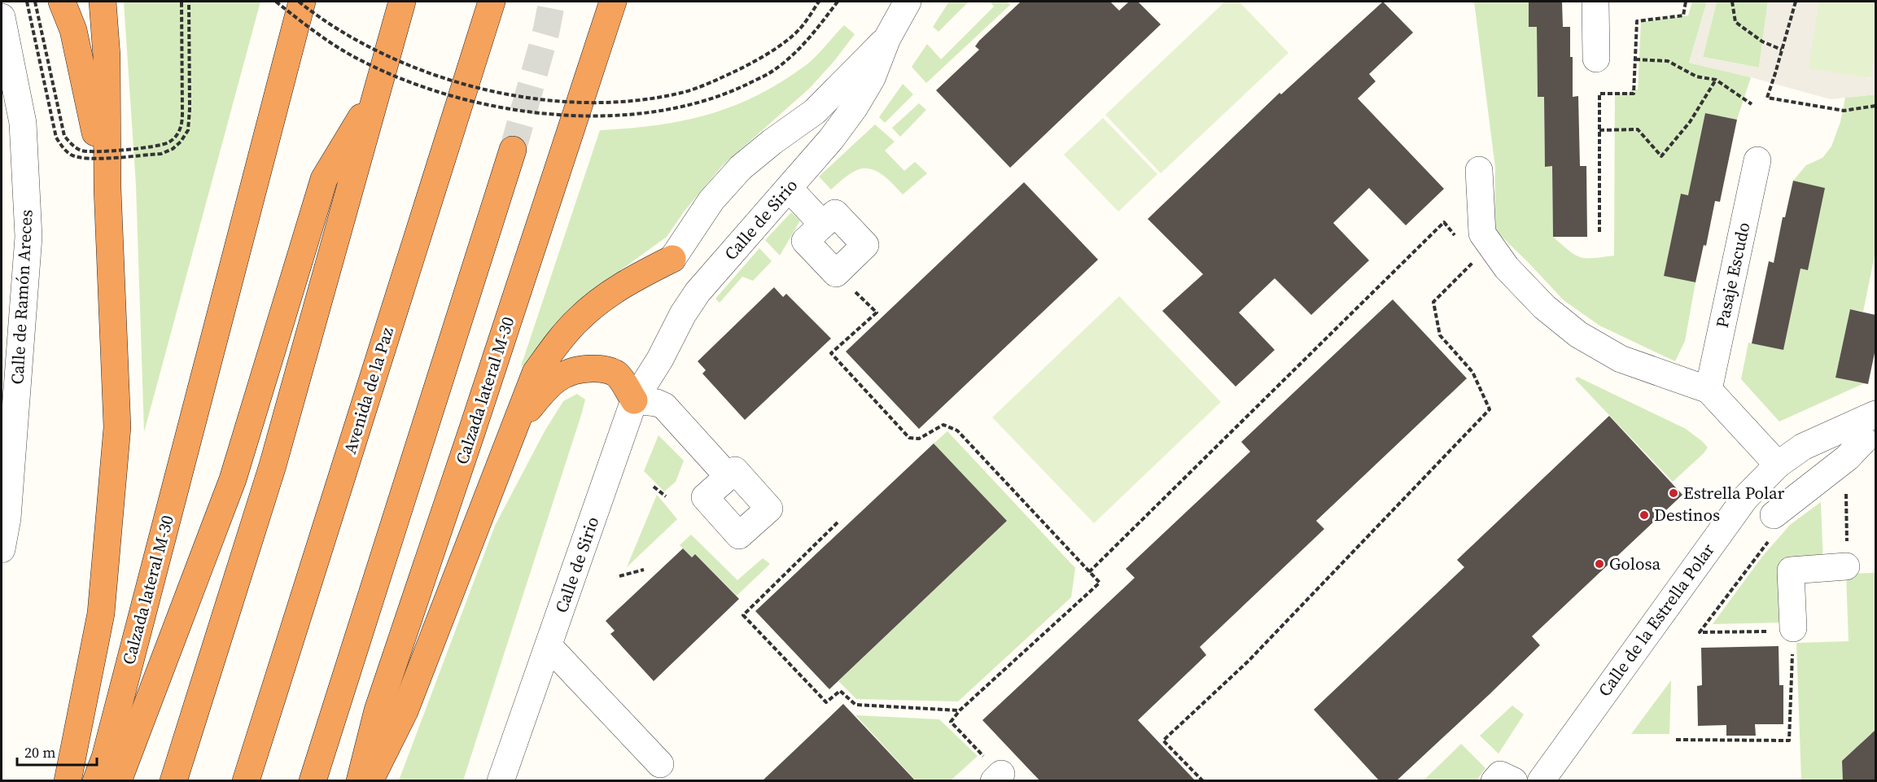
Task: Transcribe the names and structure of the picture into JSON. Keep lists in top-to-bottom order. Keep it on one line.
{"streets":{"highway":["Avenida de la Paz","Calzada lateral M-30"],"street":["Calle de Sirio","Pasaje Escudo","Calle de Ramón Areces","Calle de la Estrella Polar"]},"places":["Estrella Polar","Destinos","Golosa"],"scale_bar":"20 m"}
